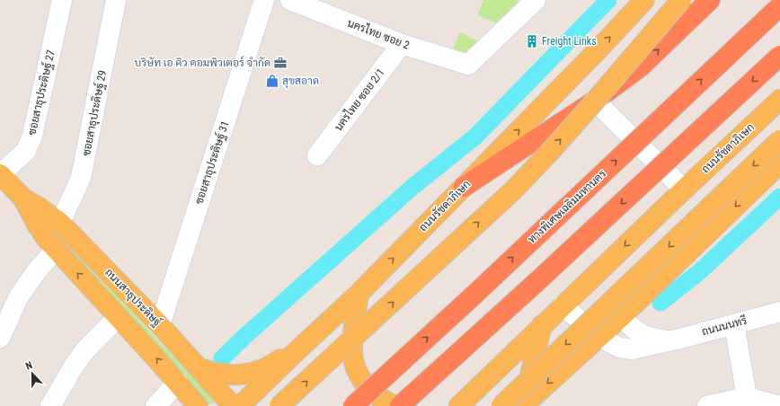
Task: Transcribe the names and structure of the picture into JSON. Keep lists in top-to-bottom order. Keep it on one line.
{"streets":{"highway":["ทางพิเศษเฉลิมมหานคร"],"main road":["ถนนรัชดาภิเษก","ถนนสาธุประดิษฐ์"],"street":["นครไทย ซอย 2","ซอยสาธุประดิษฐ์ 27","นครไทย ซอย 2/1","ซอยสาธุประดิษฐ์ 29","ซอยสาธุประดิษฐ์ 31","ถนนนนทรี"]},"crossings":[["นครไทย ซอย 2","นครไทย ซอย 2/1"],["ซอยสาธุประดิษฐ์ 27","ถนนสาธุประดิษฐ์"],["ซอยสาธุประดิษฐ์ 29","ถนนสาธุประดิษฐ์"],["ถนนรัชดาภิเษก","ถนนนนทรี"],["ซอยสาธุประดิษฐ์ 31","ถนนสาธุประดิษฐ์"]],"places":{"building":["Freight Links"],"office":["บริษัท เอ คิว คอมพิวเตอร์ จำกัด"],"shop":["สุขสอาด"]},"north":"top"}
